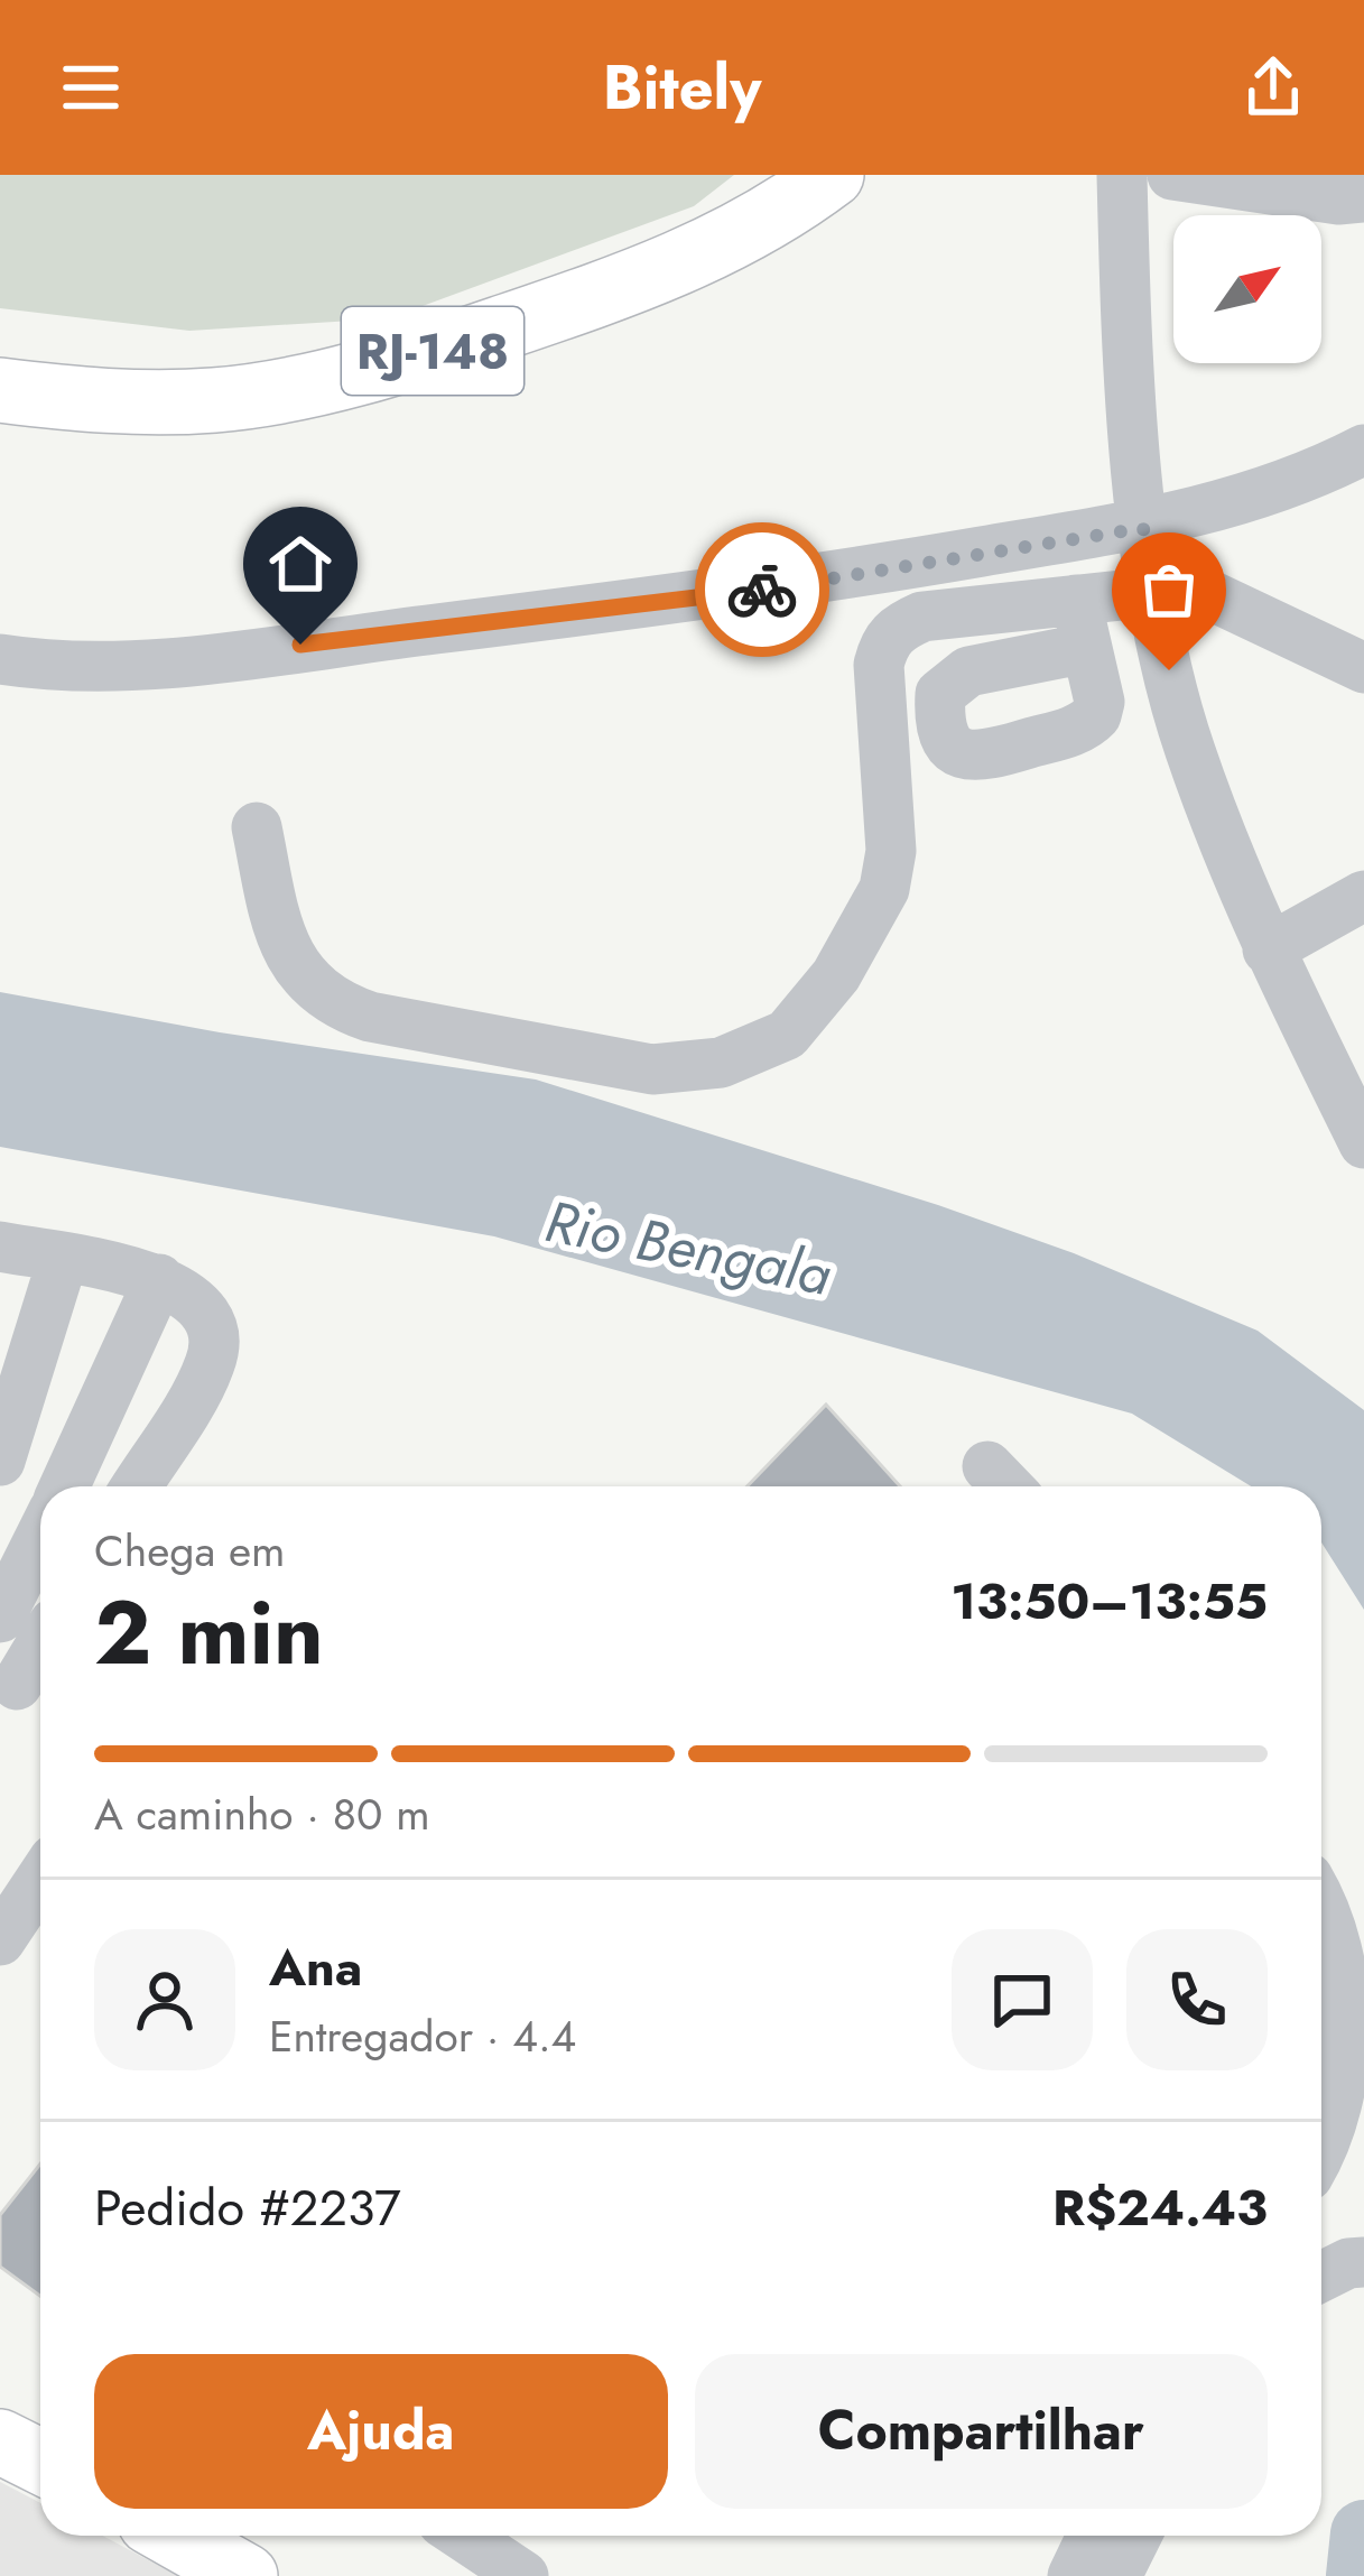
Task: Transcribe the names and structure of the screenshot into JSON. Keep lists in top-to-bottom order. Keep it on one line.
{"streets":{"main road":["RJ-148"]},"water":["Rio Bengala"],"north":"top right","page":{"header":"Bitely","heading":["2 min","Chega em","13:50–13:55"],"panel":["Ana","Entregador · 4.4","Pedido #2237","R$24.43"],"bar":"A caminho · 80 m","buttons":["Ajuda","Compartilhar"]}}
